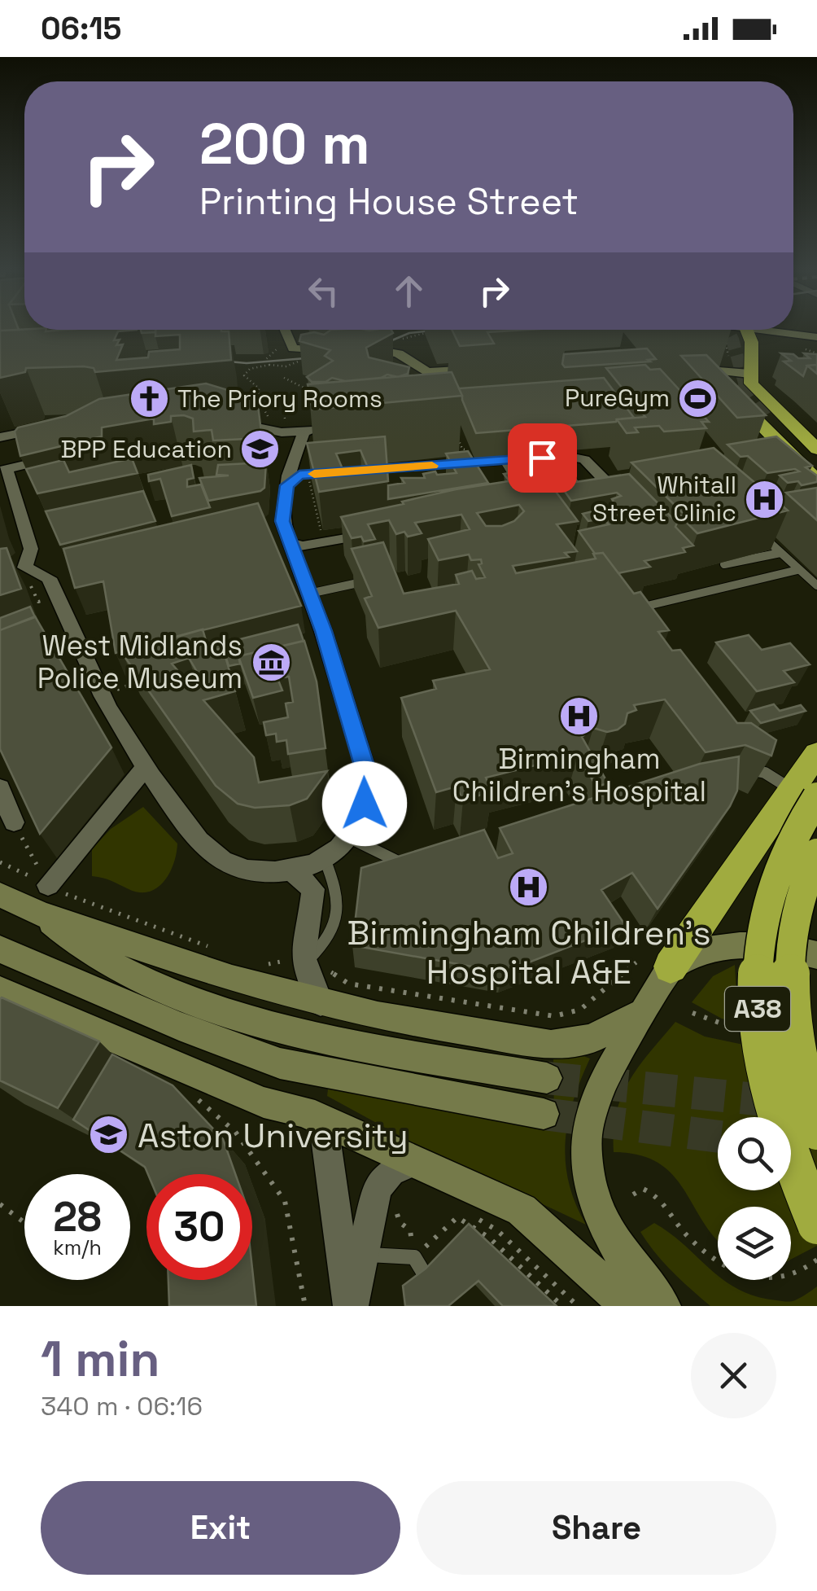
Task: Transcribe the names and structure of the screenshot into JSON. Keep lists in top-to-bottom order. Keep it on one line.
{"streets":{"highway":["A38"]},"places":{"sports":["PureGym"],"church":["The Priory Rooms"],"school or university":["BPP Education","Aston University"],"hospital":["Whitall Street Clinic","Birmingham Children's Hospital","Birmingham Children's Hospital A&E"],"museum":["West Midlands Police Museum"]},"page":{"status":"06:15","turn":["200 m","Printing House Street"],"speed":"28 km/h","limit":"30","heading":["1 min","340 m · 06:16"],"buttons":["Exit","Share"]}}
